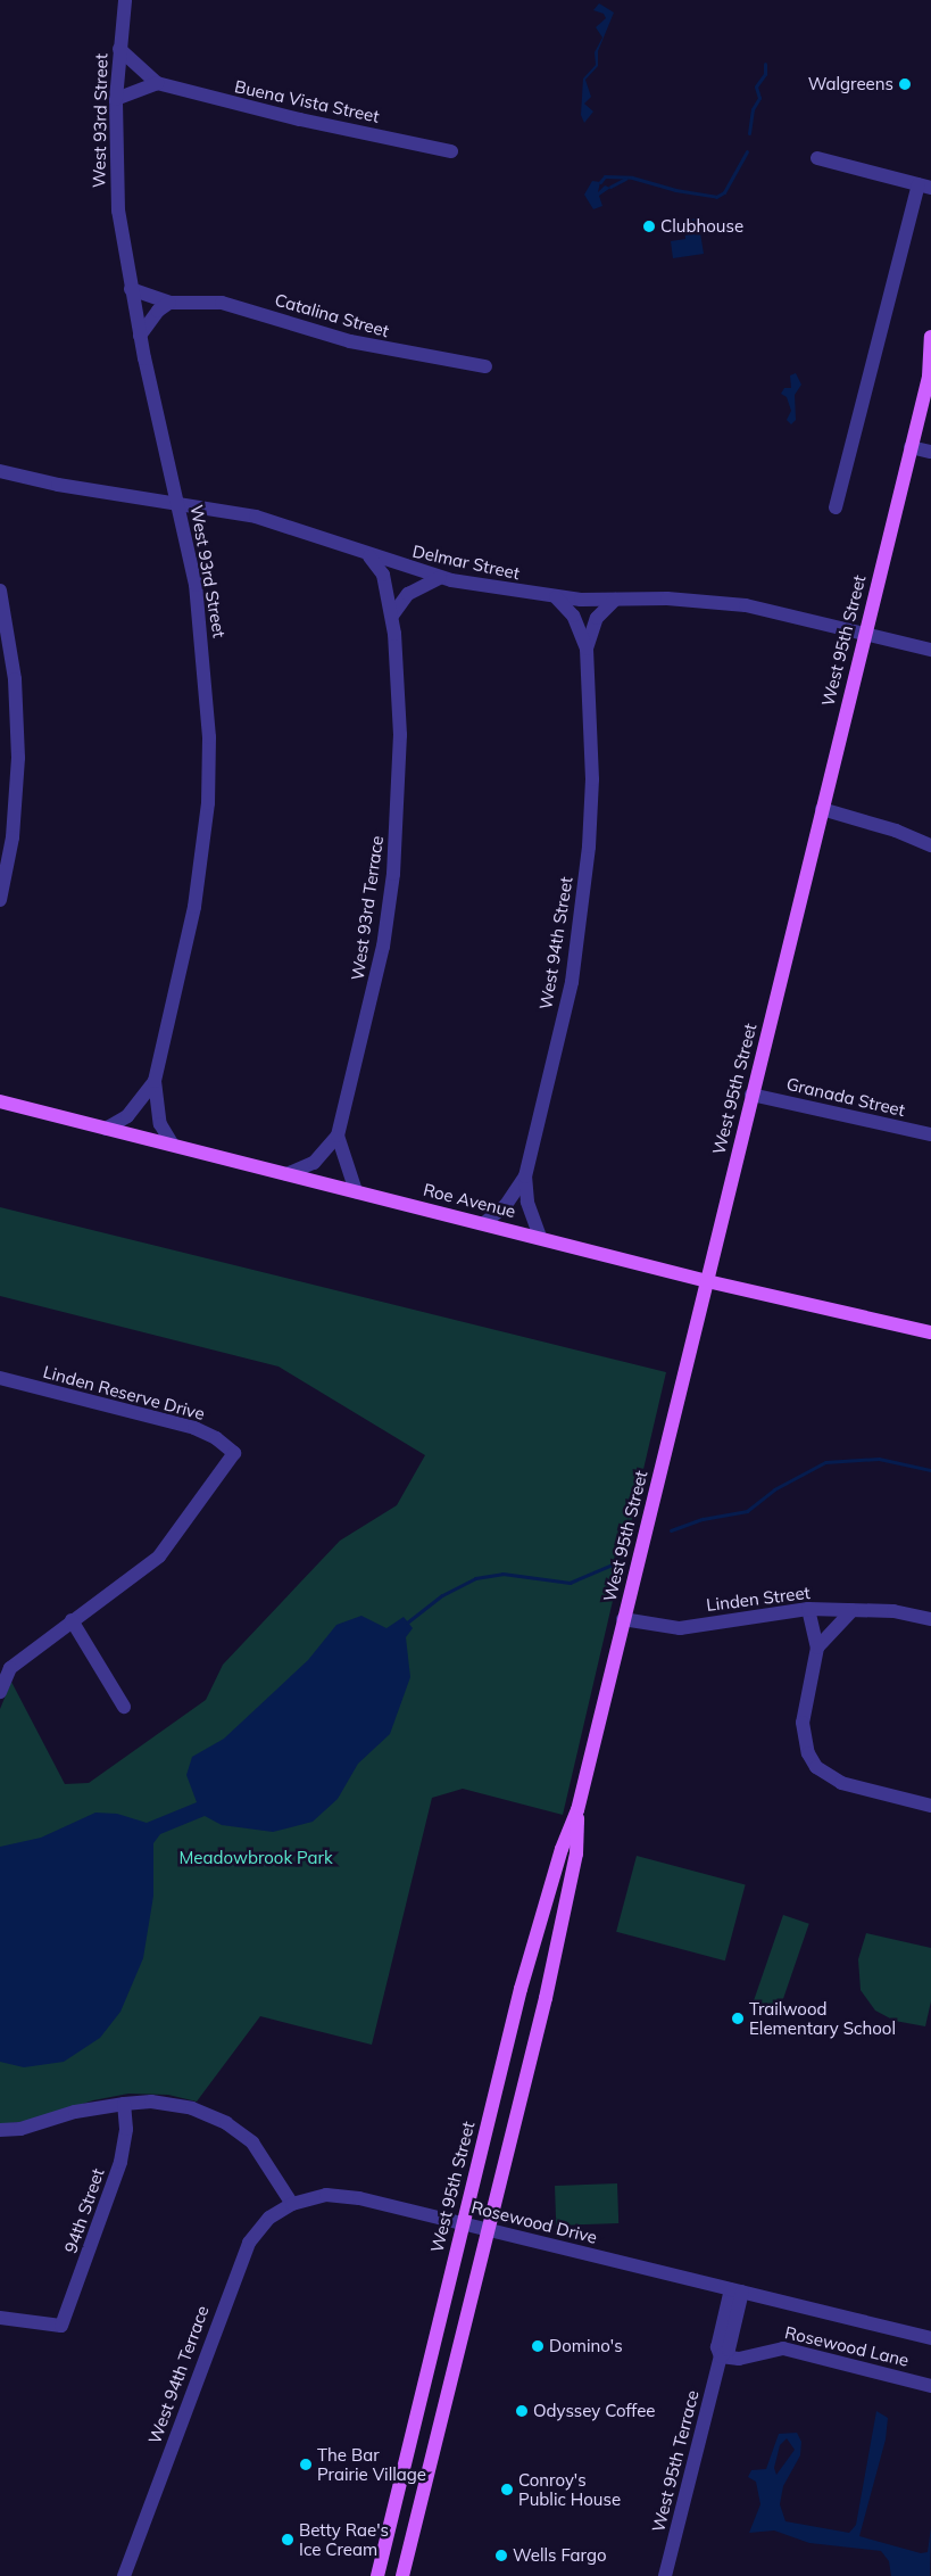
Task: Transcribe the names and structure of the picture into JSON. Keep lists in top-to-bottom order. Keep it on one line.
{"streets":{"main road":["West 95th Street","Roe Avenue"],"street":["Buena Vista Street","West 93rd Street","Catalina Street","Delmar Street","West 93rd Terrace","West 94th Street","Granada Street","Linden Reserve Drive","Linden Street","94th Street","Rosewood Drive","Rosewood Lane","West 94th Terrace","West 95th Terrace"]},"crossings":[["Buena Vista Street","West 93rd Street"],["West 93rd Street","Catalina Street"],["West 93rd Street","Delmar Street"],["West 93rd Street","Roe Avenue"],["Delmar Street","West 95th Street"],["Delmar Street","West 93rd Terrace"],["Delmar Street","West 94th Street"],["West 95th Street","Granada Street"],["West 95th Street","Roe Avenue"],["West 95th Street","Linden Street"],["West 95th Street","Rosewood Drive"],["West 93rd Terrace","Roe Avenue"],["West 94th Street","Roe Avenue"],["Rosewood Drive","West 94th Terrace"],["Rosewood Drive","West 95th Terrace"],["Rosewood Lane","West 95th Terrace"]],"parks":["Meadowbrook Park"],"places":["Walgreens","Clubhouse","Trailwood Elementary School","Domino's","Odyssey Coffee","The Bar Prairie Village","Conroy's Public House","Betty Rae's Ice Cream","Wells Fargo"]}
